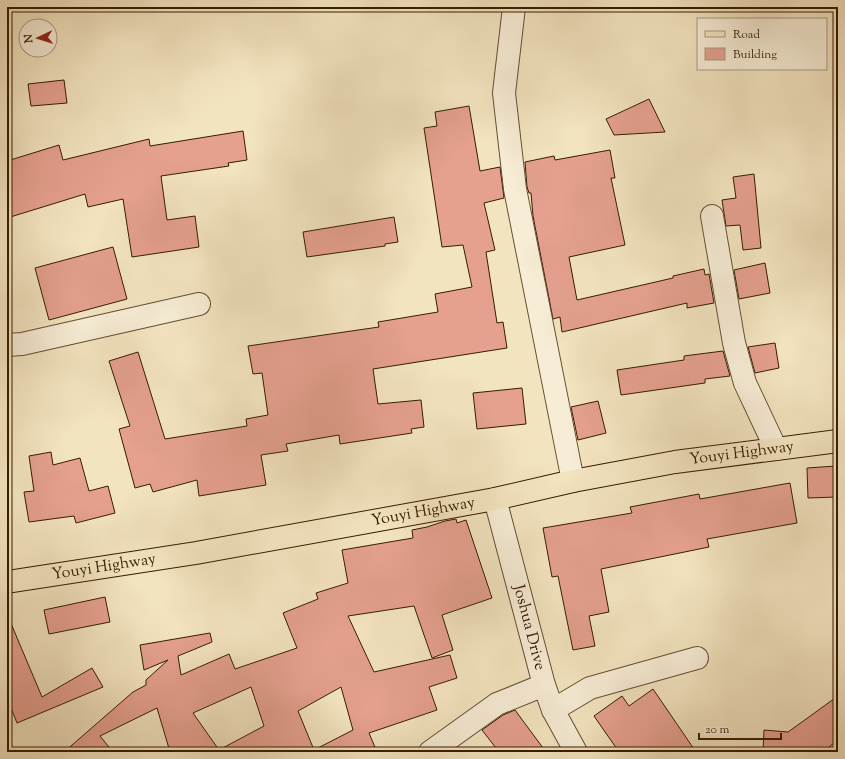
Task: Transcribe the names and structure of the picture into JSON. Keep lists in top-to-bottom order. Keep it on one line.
{"streets":{"main road":["Youyi Highway"],"street":["Joshua Drive"]},"crossings":[["Youyi Highway","Joshua Drive"]],"legend":["Road","Building"],"scale_bar":"20 m","north":"left"}
